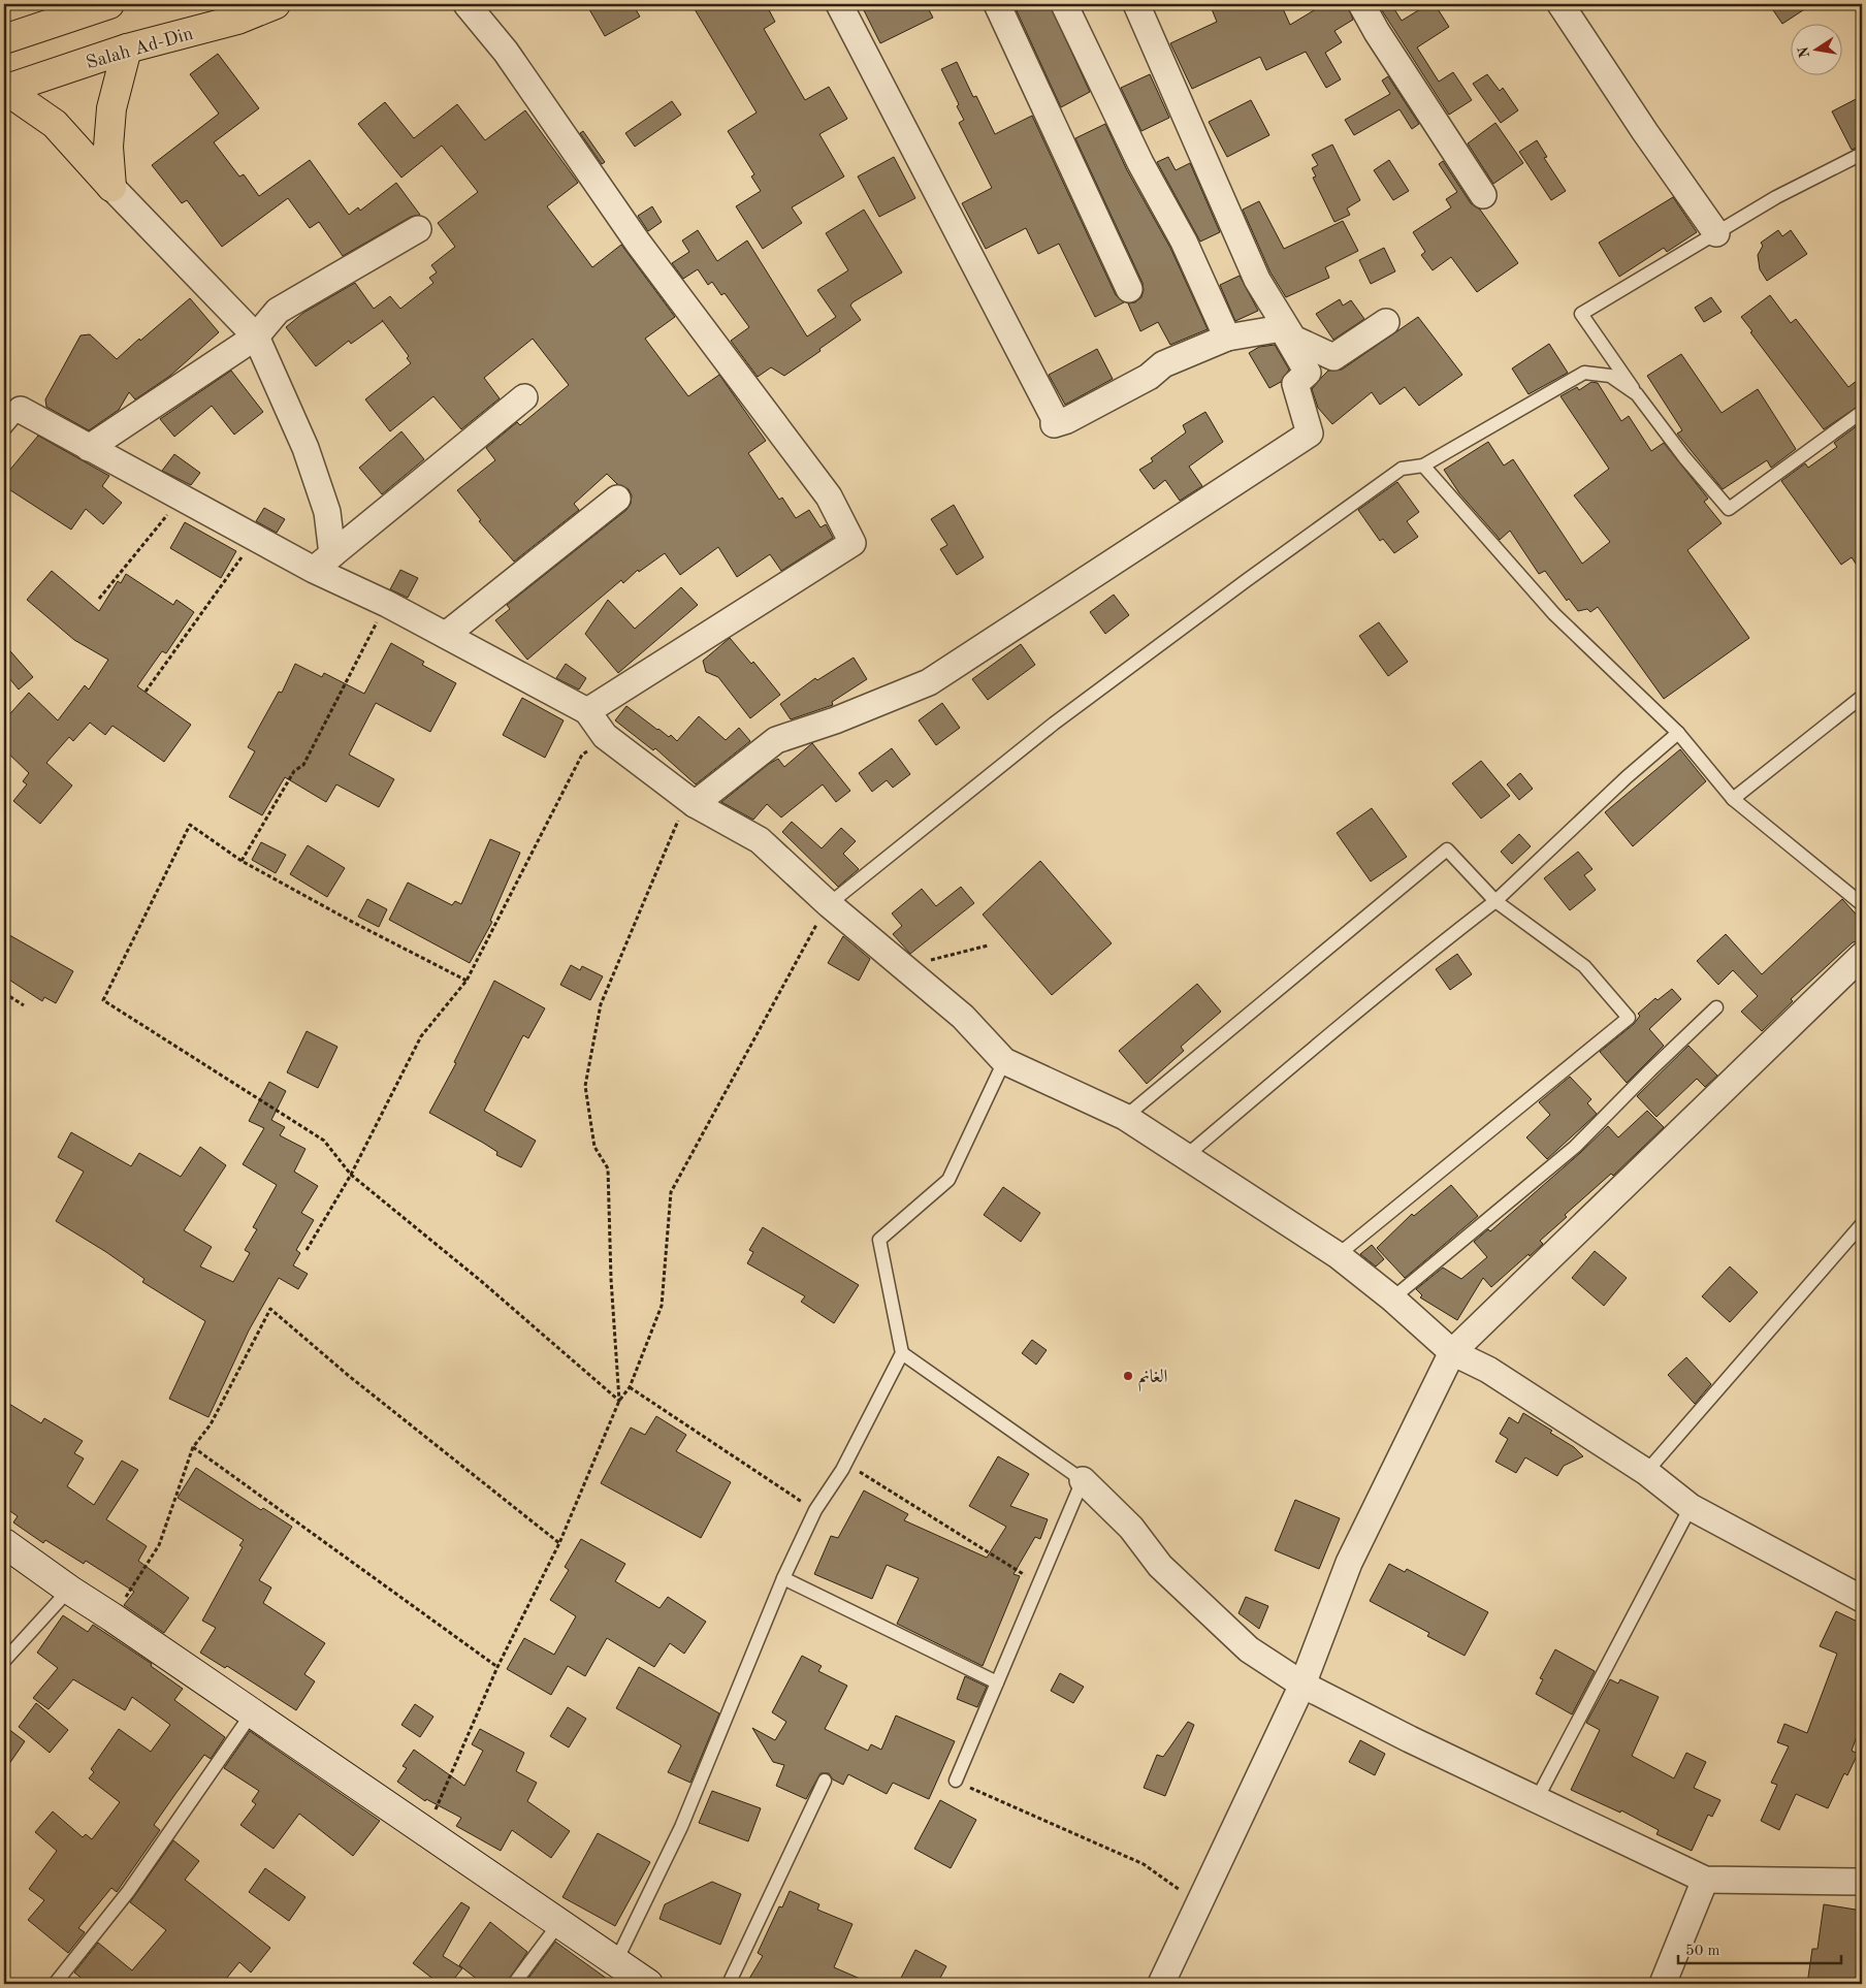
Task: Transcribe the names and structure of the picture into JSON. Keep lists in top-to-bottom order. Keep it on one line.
{"streets":{"highway":["Salah Ad-Din"]},"places":["الغانم"],"scale_bar":"50 m","north":"left"}
